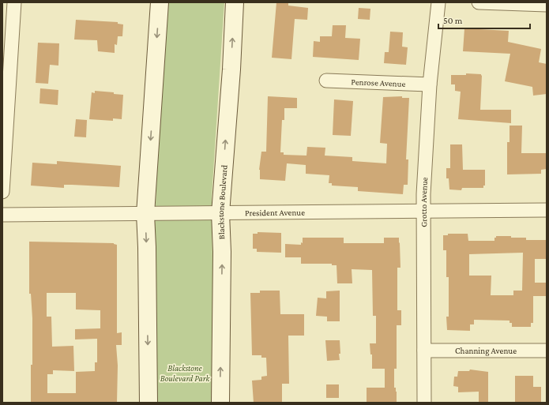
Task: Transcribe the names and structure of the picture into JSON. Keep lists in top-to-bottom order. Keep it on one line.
{"streets":{"main road":["Blackstone Boulevard"],"street":["Penrose Avenue","Grotto Avenue","President Avenue","Channing Avenue"]},"crossings":[["Penrose Avenue","Grotto Avenue"],["Blackstone Boulevard","President Avenue"],["Grotto Avenue","President Avenue"],["Grotto Avenue","Channing Avenue"]],"parks":["Blackstone Boulevard Park"],"scale_bar":"50 m"}
